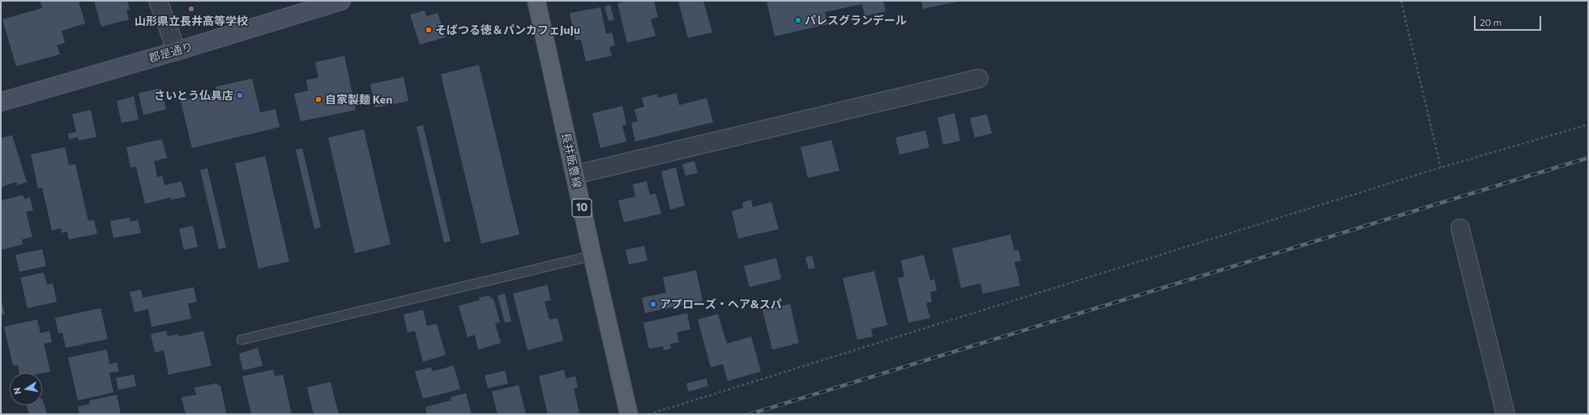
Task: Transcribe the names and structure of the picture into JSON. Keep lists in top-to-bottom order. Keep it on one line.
{"streets":{"main road":["長井飯豊線","10"],"street":["郡是通り"]},"places":["山形県立長井高等学校","パレスグランデール","そばつる徳＆パンカフェJuJu","さいとう仏具店","自家製麺 Ken","アプローズ・ヘア&スパ"],"scale_bar":"20 m","north":"left"}
